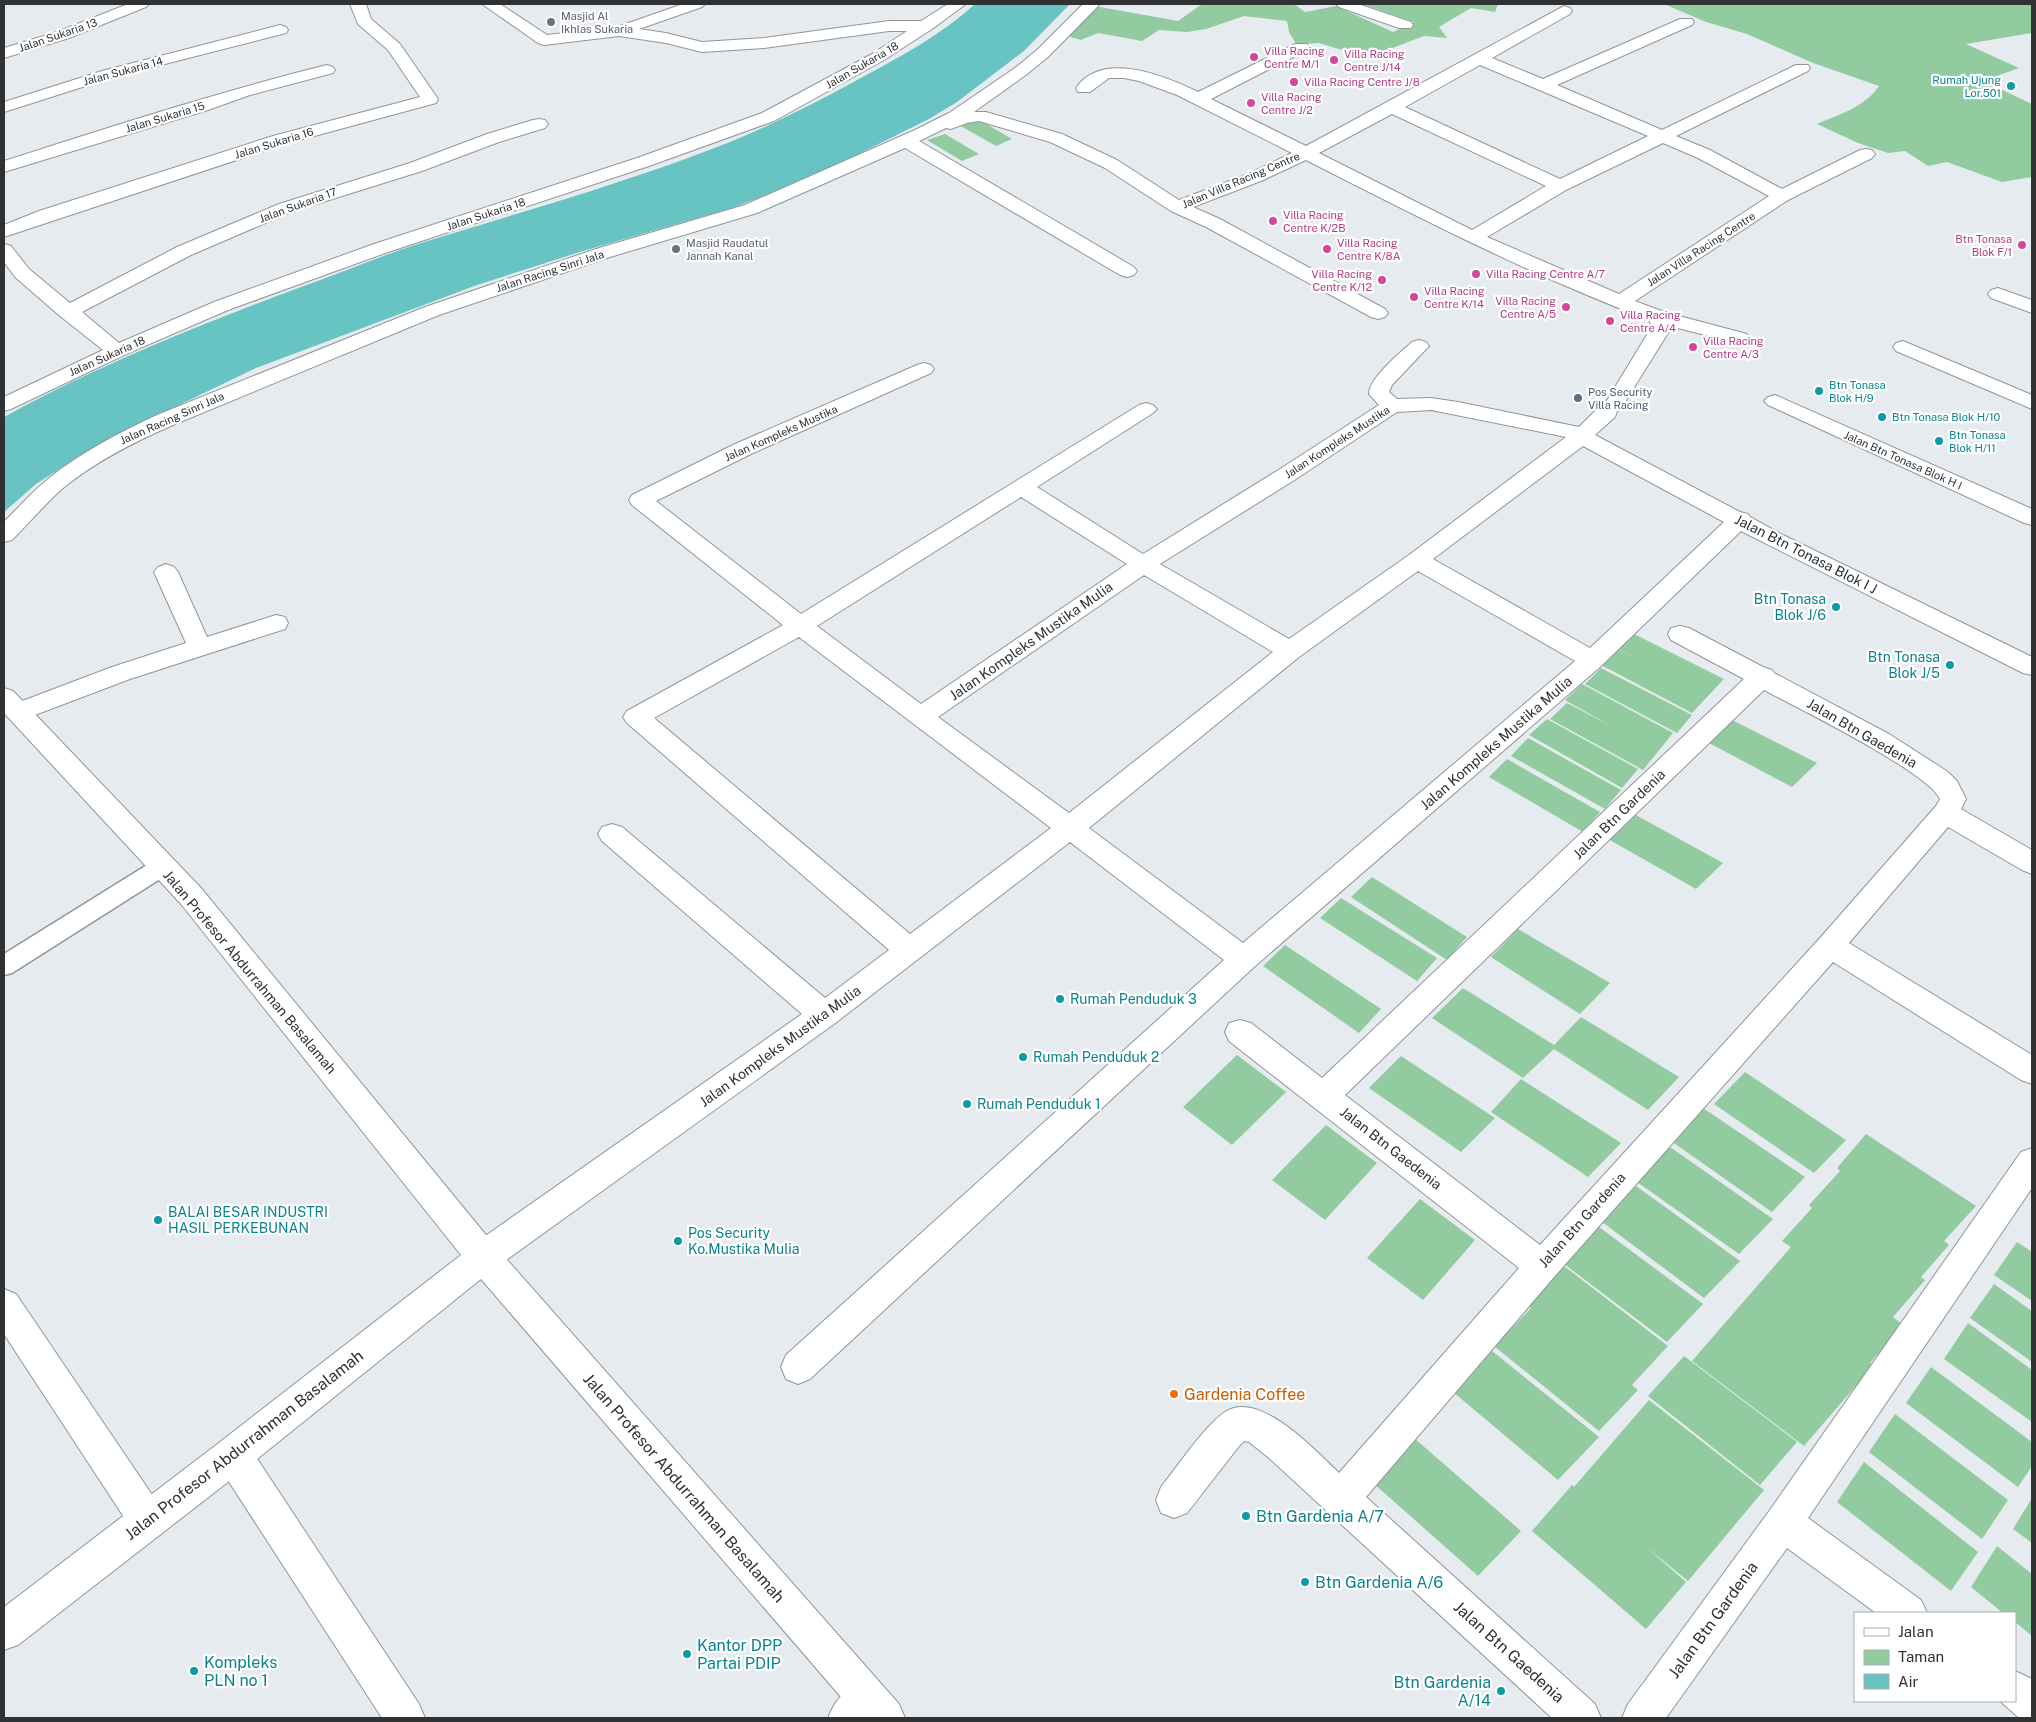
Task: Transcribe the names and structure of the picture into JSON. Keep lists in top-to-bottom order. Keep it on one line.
{"streets":{"street":["Jalan Sukaria 13","Jalan Sukaria 18","Jalan Sukaria 14","Jalan Sukaria 15","Jalan Sukaria 16","Jalan Villa Racing Centre","Jalan Sukaria 17","Jalan Racing Sinri Jala","Jalan Kompleks Mustika","Jalan Btn Tonasa Blok H I","Jalan Btn Tonasa Blok I J","Jalan Kompleks Mustika Mulia","Jalan Btn Gaedenia","Jalan Btn Gardenia","Jalan Profesor Abdurrahman Basalamah"]},"crossings":[["Jalan Kompleks Mustika","Jalan Btn Tonasa Blok I J"],["Jalan Kompleks Mustika","Jalan Kompleks Mustika Mulia"],["Jalan Btn Tonasa Blok I J","Jalan Kompleks Mustika Mulia"],["Jalan Kompleks Mustika Mulia","Jalan Profesor Abdurrahman Basalamah"],["Jalan Btn Gaedenia","Jalan Btn Gardenia"]],"places":["Masjid Al Ikhlas Sukaria","Villa Racing Centre M/1","Villa Racing Centre J/14","Villa Racing Centre J/8","Rumah Ujung Lor.501","Villa Racing Centre J/2","Villa Racing Centre K/2B","Btn Tonasa Blok F/1","Masjid Raudatul Jannah Kanal","Villa Racing Centre K/8A","Villa Racing Centre A/7","Villa Racing Centre K/12","Villa Racing Centre K/14","Villa Racing Centre A/5","Villa Racing Centre A/4","Villa Racing Centre A/3","Btn Tonasa Blok H/9","Pos Security Villa Racing","Btn Tonasa Blok H/10","Btn Tonasa Blok H/11","Btn Tonasa Blok J/6","Btn Tonasa Blok J/5","Rumah Penduduk 3","Rumah Penduduk 2","Rumah Penduduk 1","BALAI BESAR INDUSTRI HASIL PERKEBUNAN","Pos Security Ko.Mustika Mulia","Gardenia Coffee","Btn Gardenia A/7","Btn Gardenia A/6","Kantor DPP Partai PDIP","Kompleks PLN no 1","Btn Gardenia A/14"],"legend":["Jalan","Taman","Air"]}
